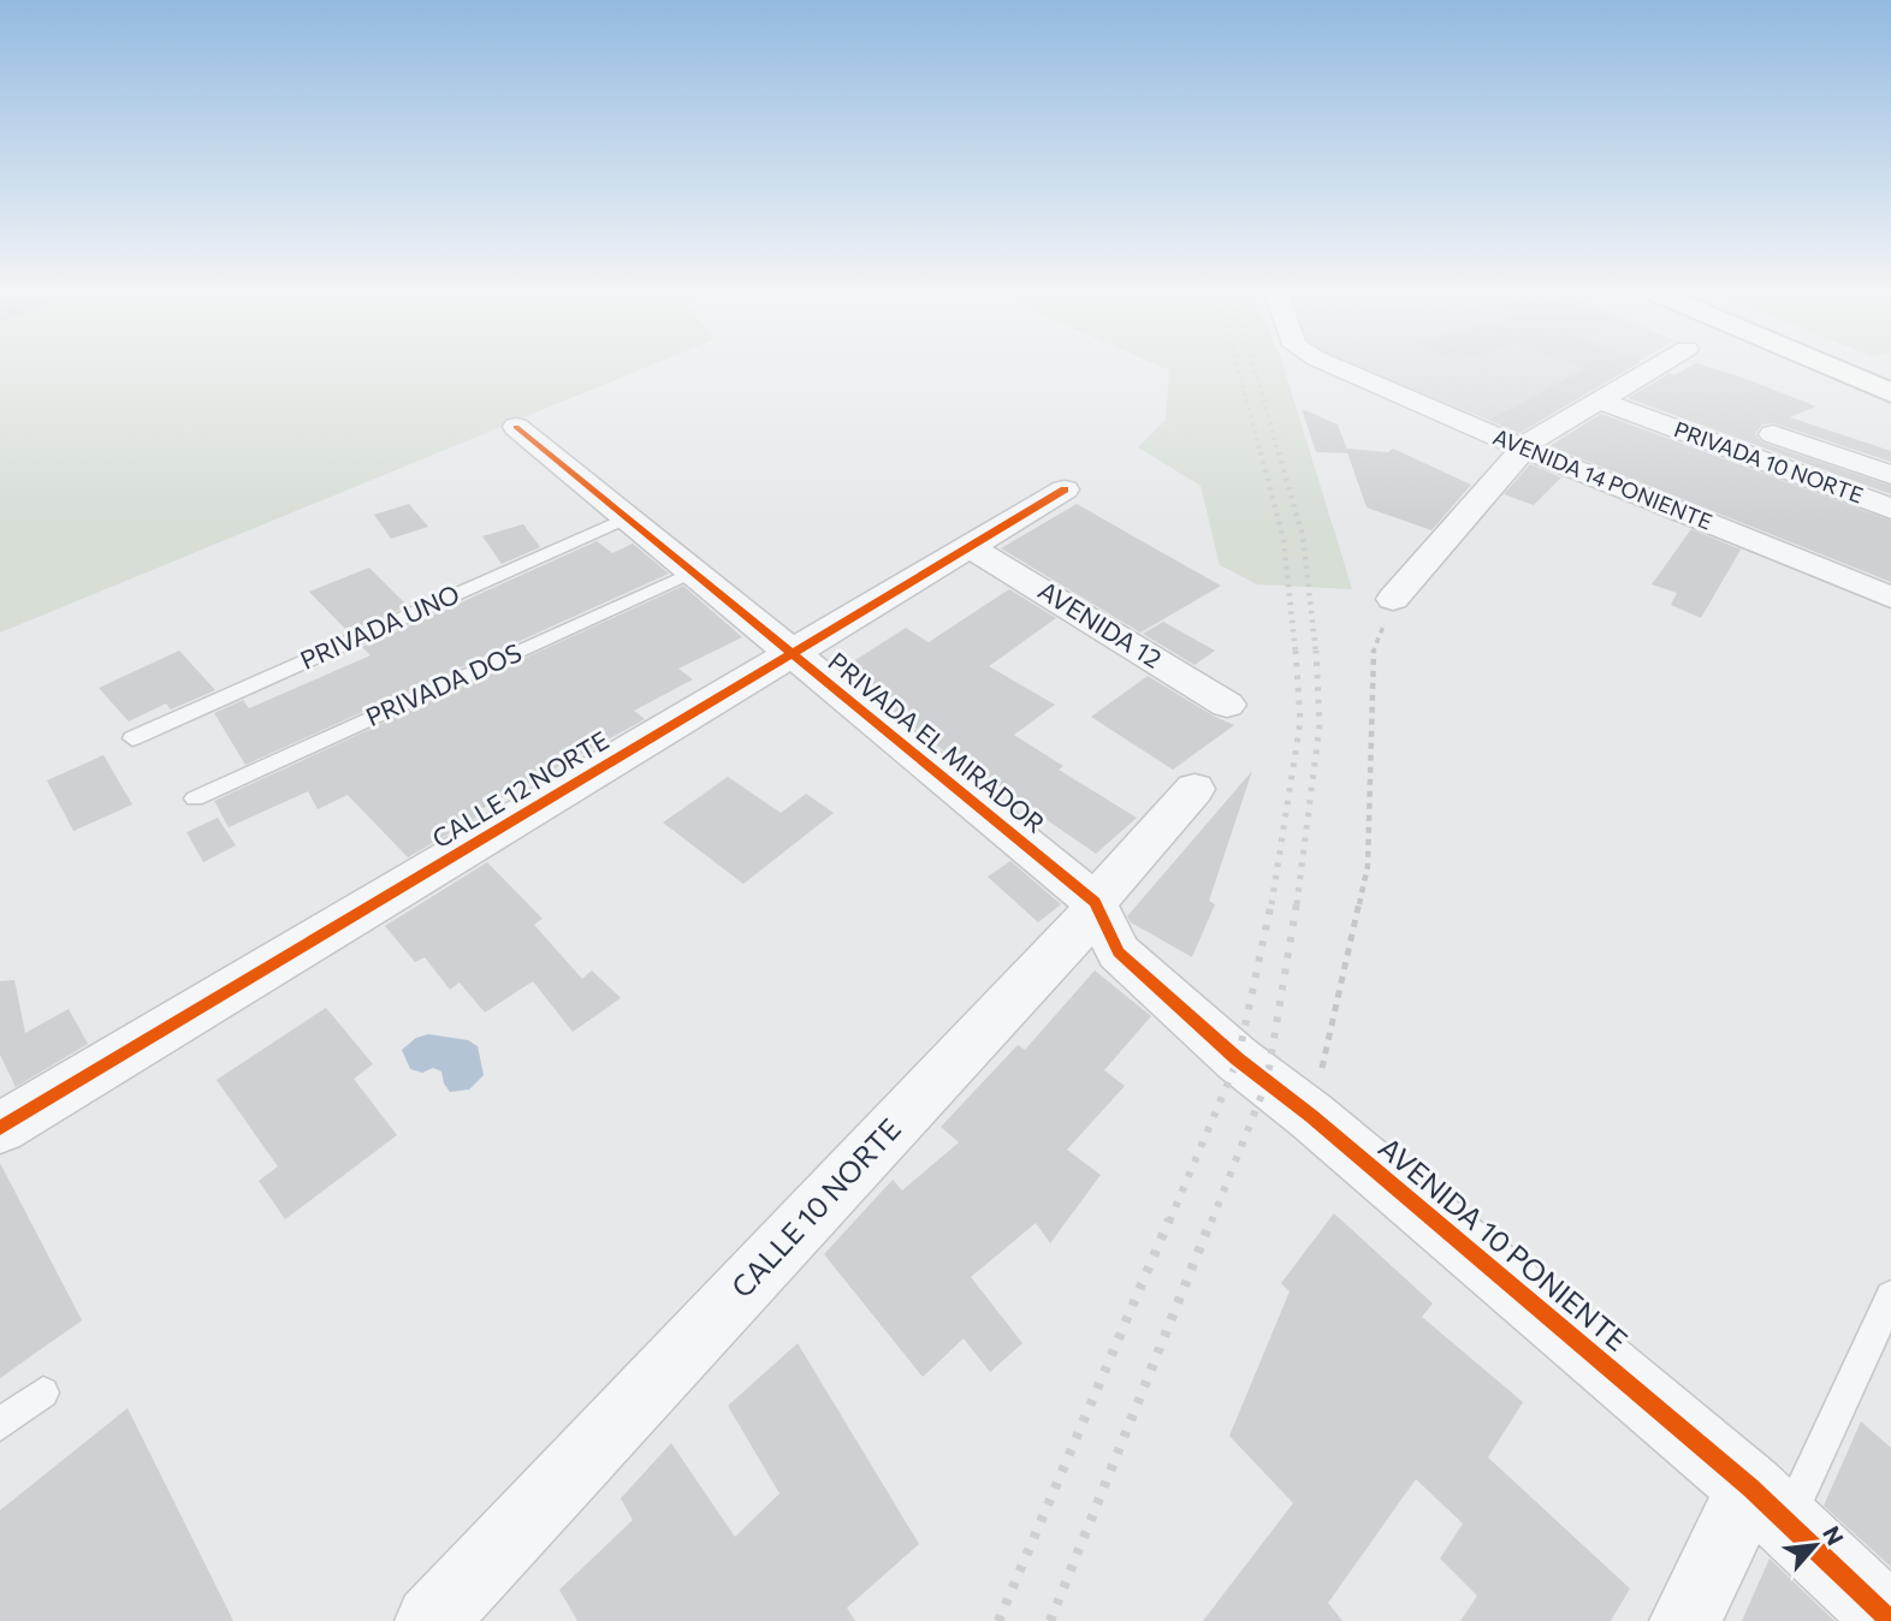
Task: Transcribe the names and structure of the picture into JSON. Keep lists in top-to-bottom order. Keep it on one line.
{"streets":{"street":["PRIVADA 10 NORTE","AVENIDA 14 PONIENTE","AVENIDA 12","PRIVADA EL MIRADOR","CALLE 12 NORTE","CALLE 10 NORTE","AVENIDA 10 PONIENTE"],"lane":["PRIVADA UNO","PRIVADA DOS"]},"crossings":[["AVENIDA 12","CALLE 12 NORTE"],["PRIVADA UNO","PRIVADA EL MIRADOR"],["PRIVADA DOS","PRIVADA EL MIRADOR"],["PRIVADA EL MIRADOR","CALLE 12 NORTE"],["PRIVADA EL MIRADOR","CALLE 10 NORTE"],["PRIVADA EL MIRADOR","AVENIDA 10 PONIENTE"],["CALLE 10 NORTE","AVENIDA 10 PONIENTE"]],"north":"top right"}
